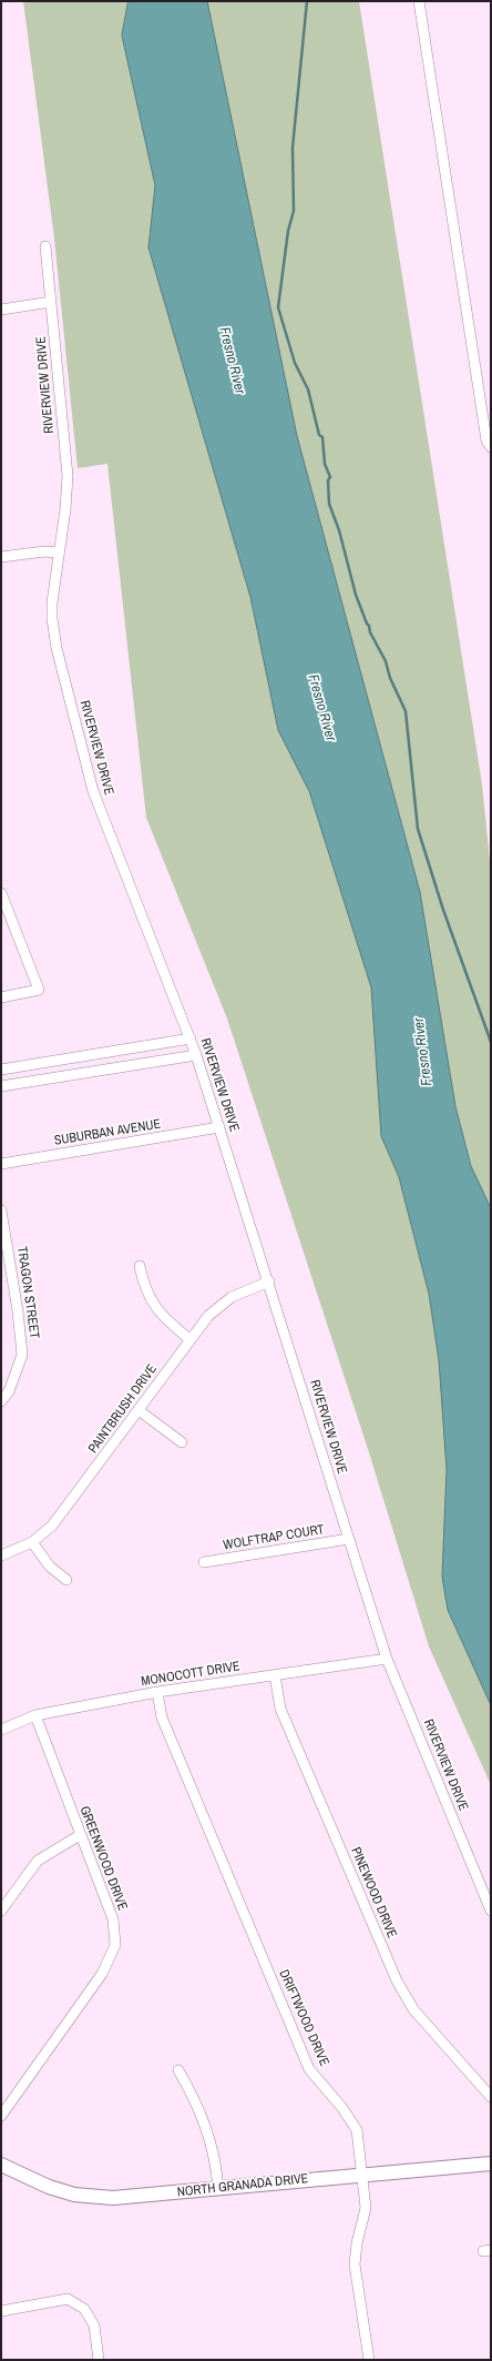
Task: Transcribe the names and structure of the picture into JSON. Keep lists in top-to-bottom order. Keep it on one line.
{"streets":{"street":["RIVERVIEW DRIVE","SUBURBAN AVENUE","TRAGON STREET","PAINTBRUSH DRIVE","WOLFTRAP COURT","MONOCOTT DRIVE","GREENWOOD DRIVE","PINEWOOD DRIVE","DRIFTWOOD DRIVE","NORTH GRANADA DRIVE"]},"crossings":[["RIVERVIEW DRIVE","SUBURBAN AVENUE"],["RIVERVIEW DRIVE","PAINTBRUSH DRIVE"],["RIVERVIEW DRIVE","WOLFTRAP COURT"],["RIVERVIEW DRIVE","MONOCOTT DRIVE"],["MONOCOTT DRIVE","GREENWOOD DRIVE"],["MONOCOTT DRIVE","PINEWOOD DRIVE"],["MONOCOTT DRIVE","DRIFTWOOD DRIVE"],["DRIFTWOOD DRIVE","NORTH GRANADA DRIVE"]],"water":["Fresno River"]}
